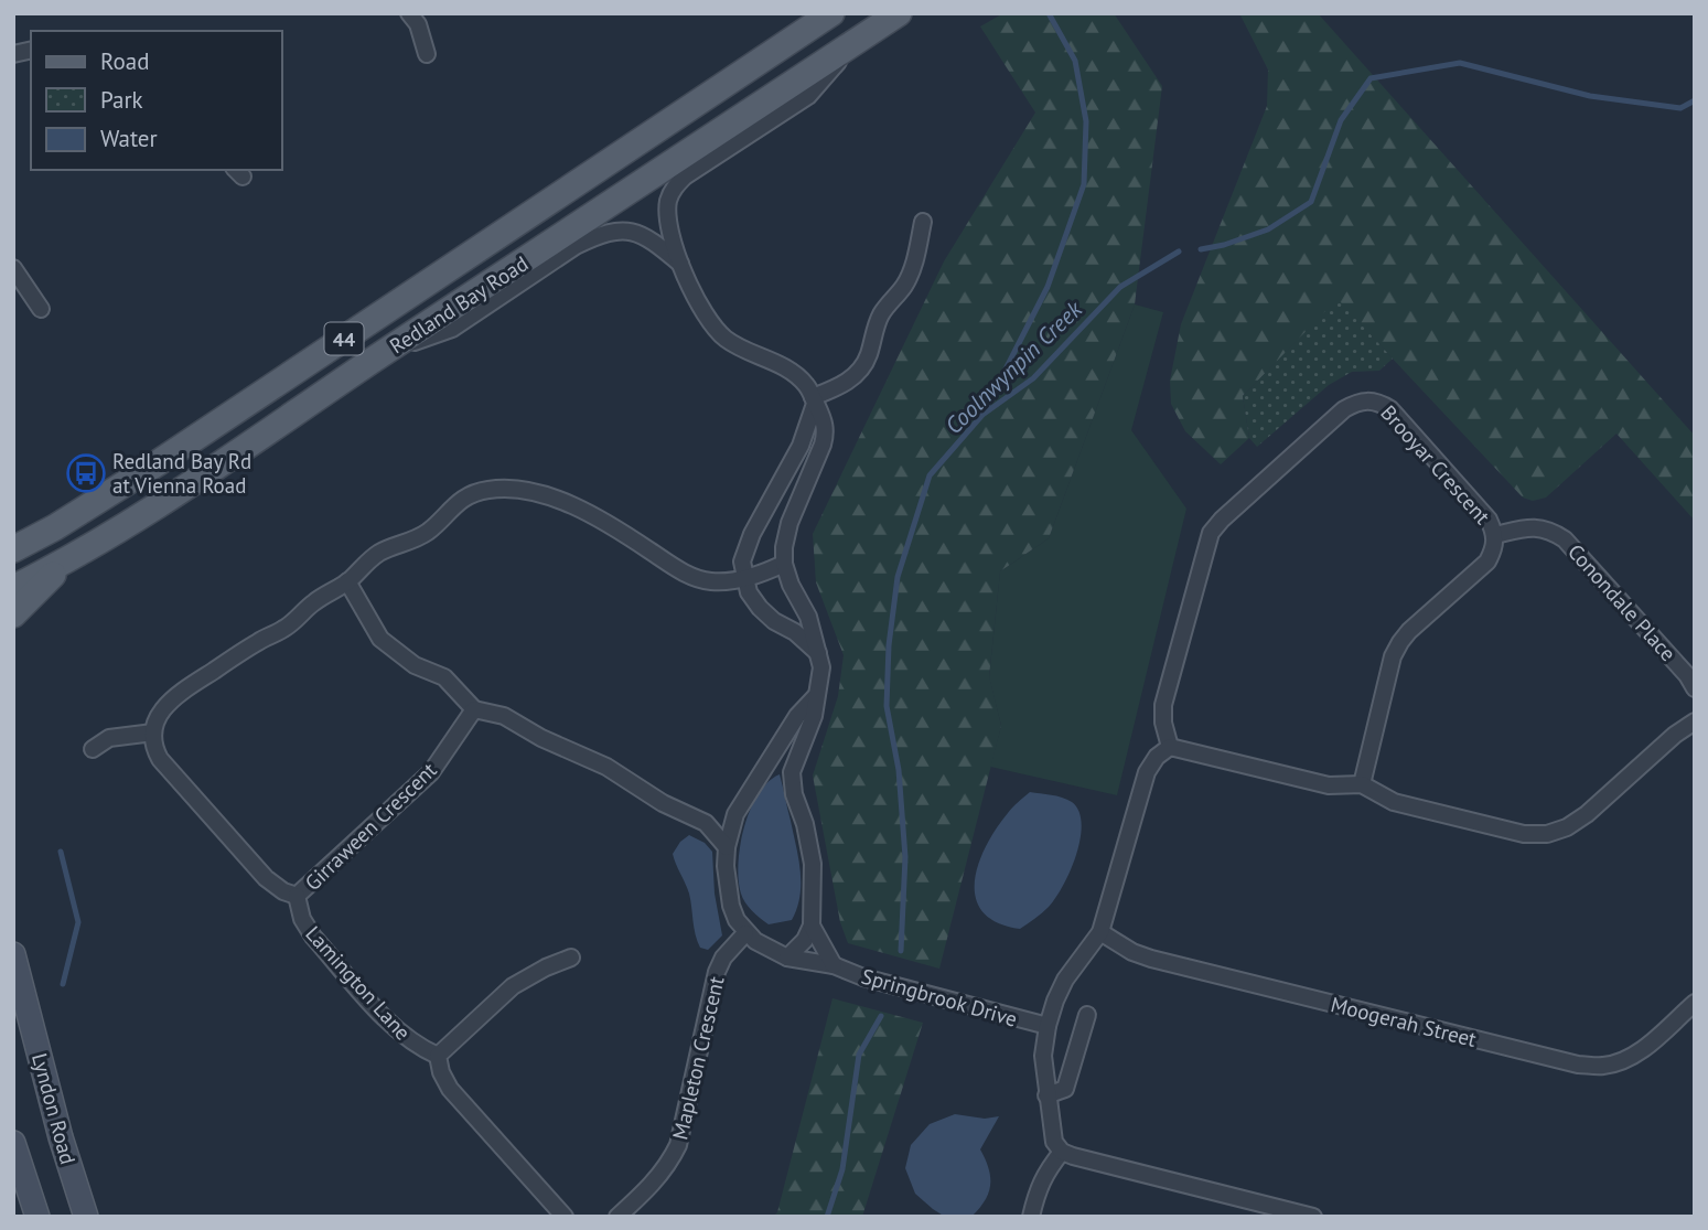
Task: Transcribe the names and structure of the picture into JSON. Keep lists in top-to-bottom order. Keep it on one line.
{"streets":{"main road":["Redland Bay Road","44","Lyndon Road"],"street":["Brooyar Crescent","Conondale Place","Girraween Crescent","Lamington Lane","Springbrook Drive","Moogerah Street","Mapleton Crescent"]},"crossings":[["Redland Bay Road","Springbrook Drive"],["Brooyar Crescent","Conondale Place"],["Girraween Crescent","Lamington Lane"],["Springbrook Drive","Mapleton Crescent"]],"water":["Coolnwynpin Creek"],"places":{"bus stop":["Redland Bay Rd at Vienna Road"]},"legend":["Road","Park","Water"]}
